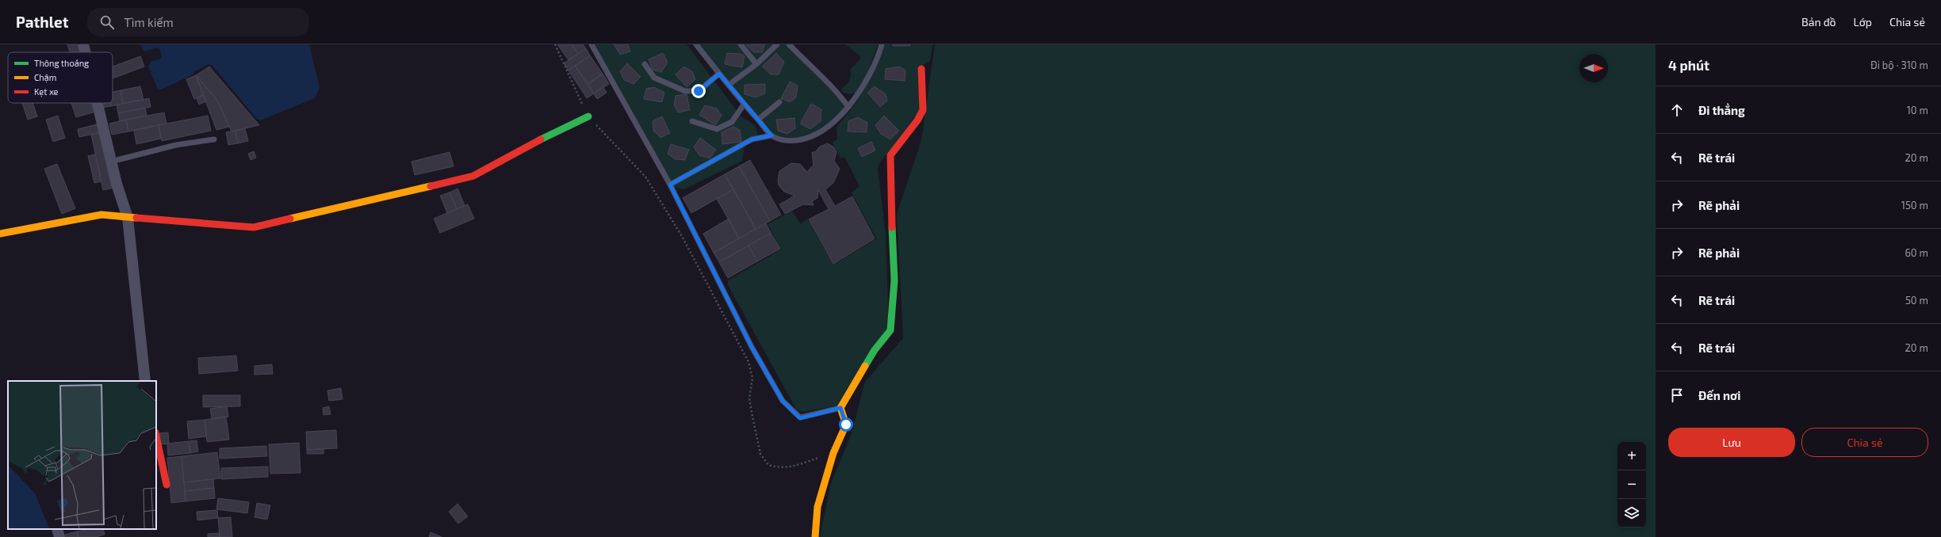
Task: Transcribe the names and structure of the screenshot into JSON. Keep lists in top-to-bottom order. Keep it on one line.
{"legend":["Thông thoáng","Chậm","Kẹt xe"],"north":"right","page":{"header":"Pathlet","search":"Tìm kiếm","nav":["Bản đồ","Lớp","Chia sẻ"],"heading":["4 phút","Đi bộ · 310 m"],"list":[["Đi thẳng","10 m"],["Rẽ trái","20 m"],["Rẽ phải","150 m"],["Rẽ phải","60 m"],["Rẽ trái","50 m"],["Rẽ trái","20 m"],"Đến nơi"],"buttons":["Lưu","Chia sẻ"],"map_buttons":["+","−"]}}
